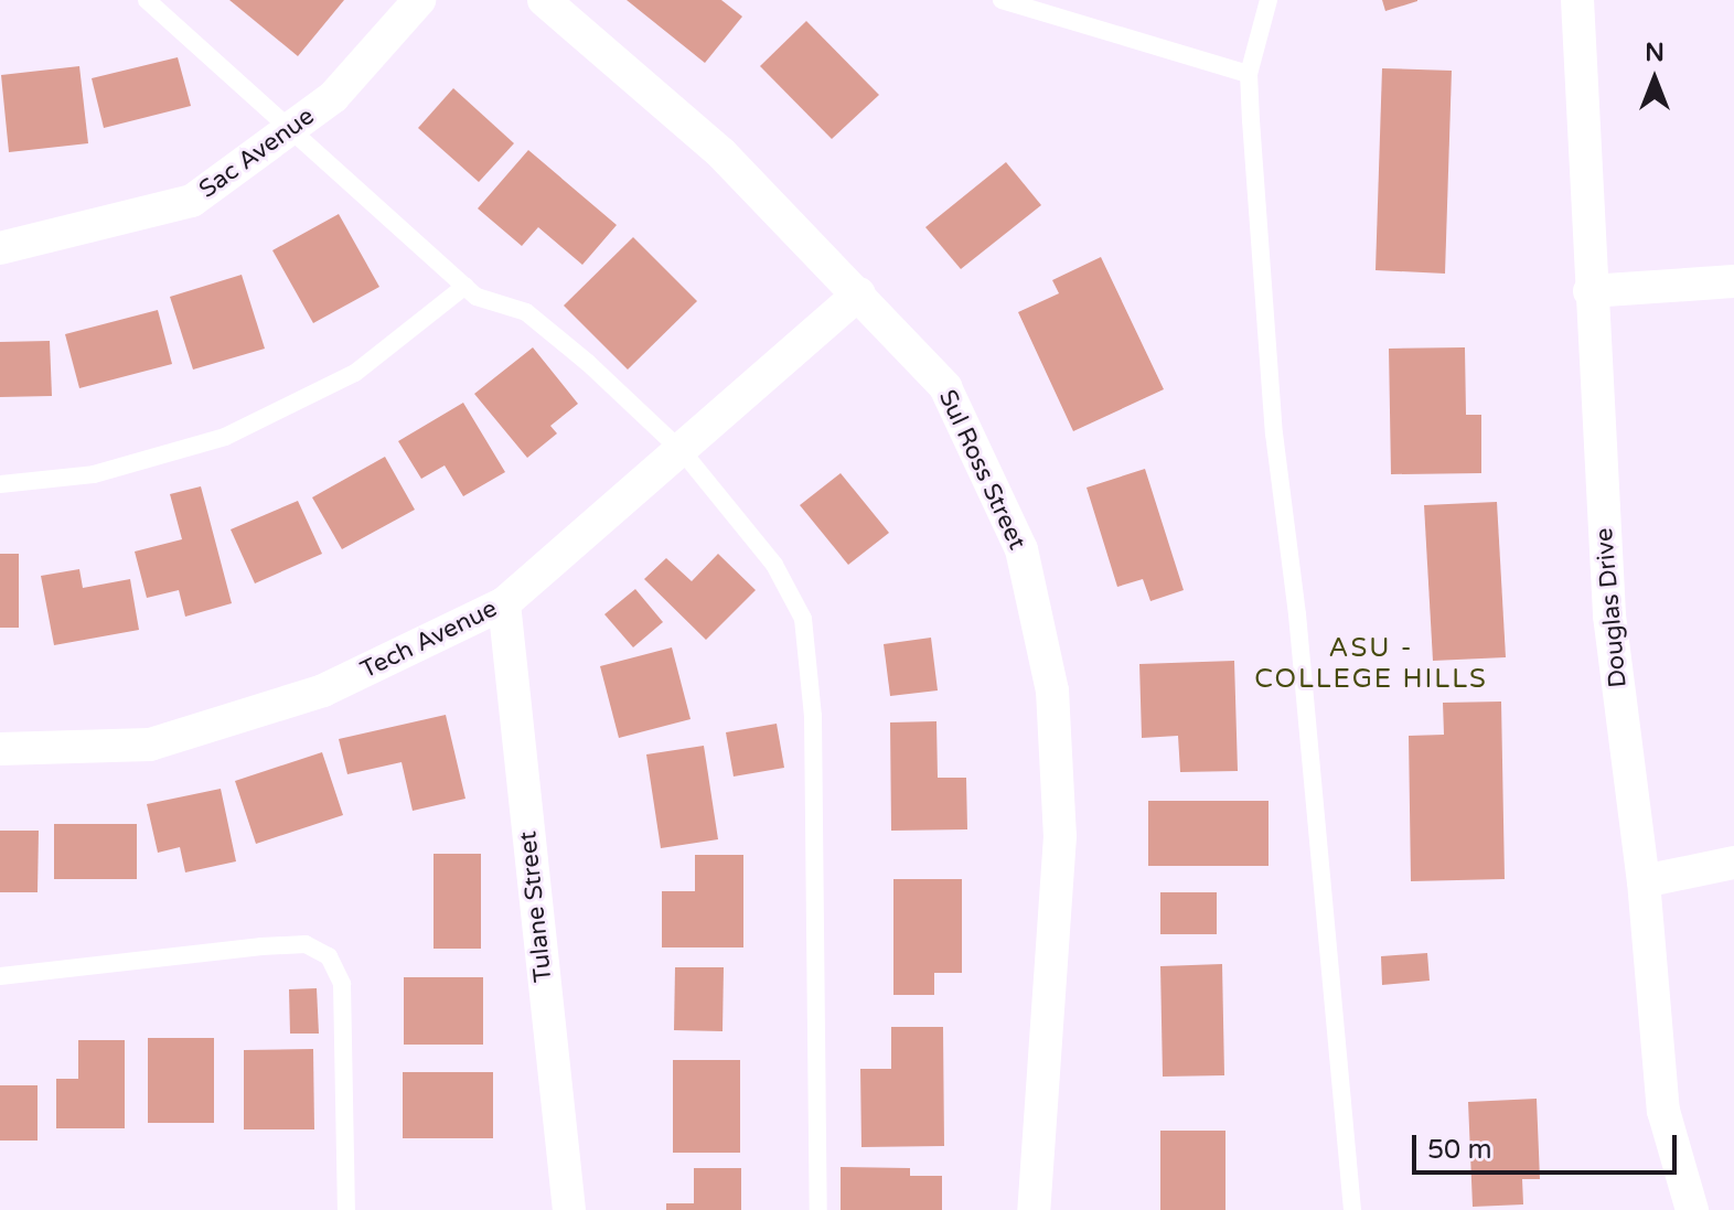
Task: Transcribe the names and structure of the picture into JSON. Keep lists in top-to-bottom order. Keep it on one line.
{"streets":{"street":["Sac Avenue","Sul Ross Street","Douglas Drive","Tech Avenue","Tulane Street"]},"crossings":[["Sul Ross Street","Tech Avenue"],["Tech Avenue","Tulane Street"]],"districts":["ASU - COLLEGE HILLS"],"scale_bar":"50 m","north":"top"}
